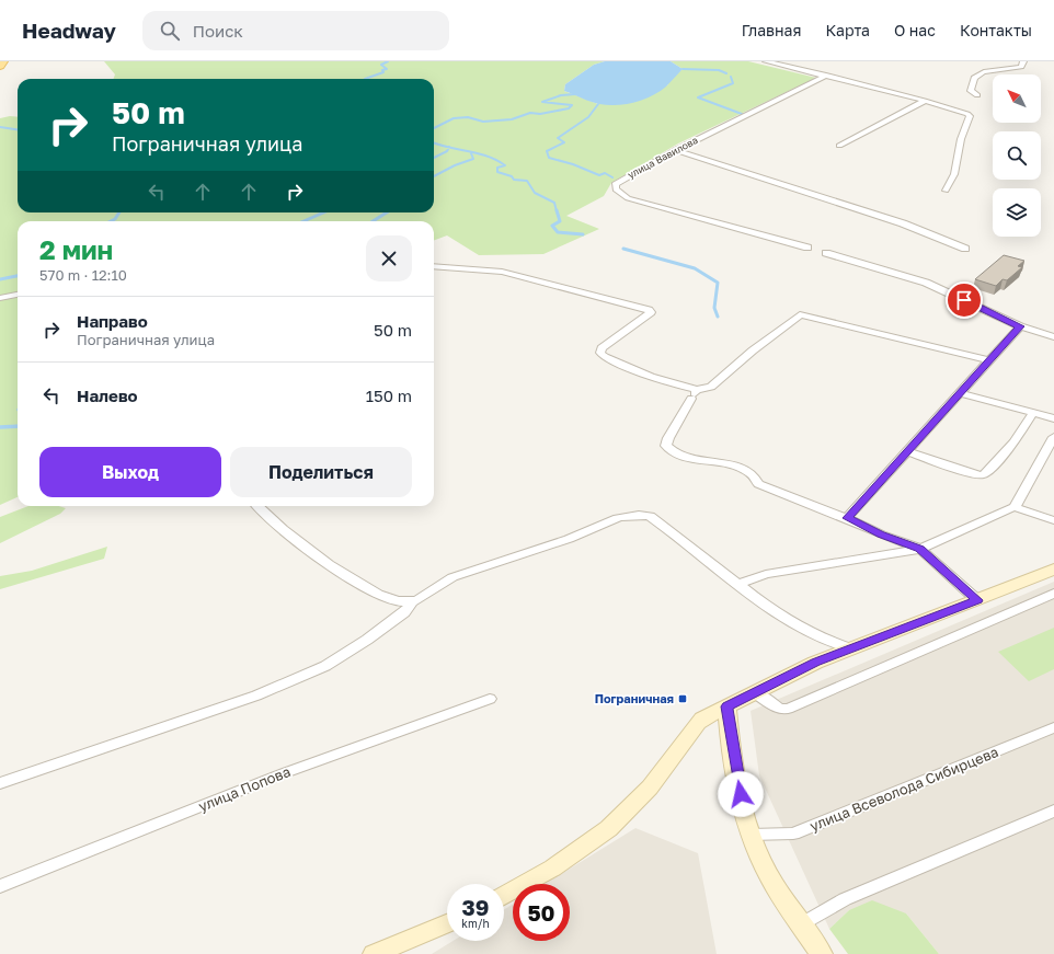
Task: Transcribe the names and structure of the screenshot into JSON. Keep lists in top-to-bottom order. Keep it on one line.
{"streets":{"street":["улица Вавилова","улица Попова","улица Всеволода Сибирцева"]},"places":{"transit":["Пограничная"]},"north":"top left","page":{"header":"Headway","search":"Поиск","nav":["Главная","Карта","О нас","Контакты"],"turn":["50 m","Пограничная улица"],"heading":["2 мин","570 m · 12:10"],"list":[{"name":"Направо","note":"Пограничная улица","value":"50 m"},{"name":"Налево","value":"150 m"}],"buttons":["Выход","Поделиться"],"speed":"39 km/h","limit":"50"}}
